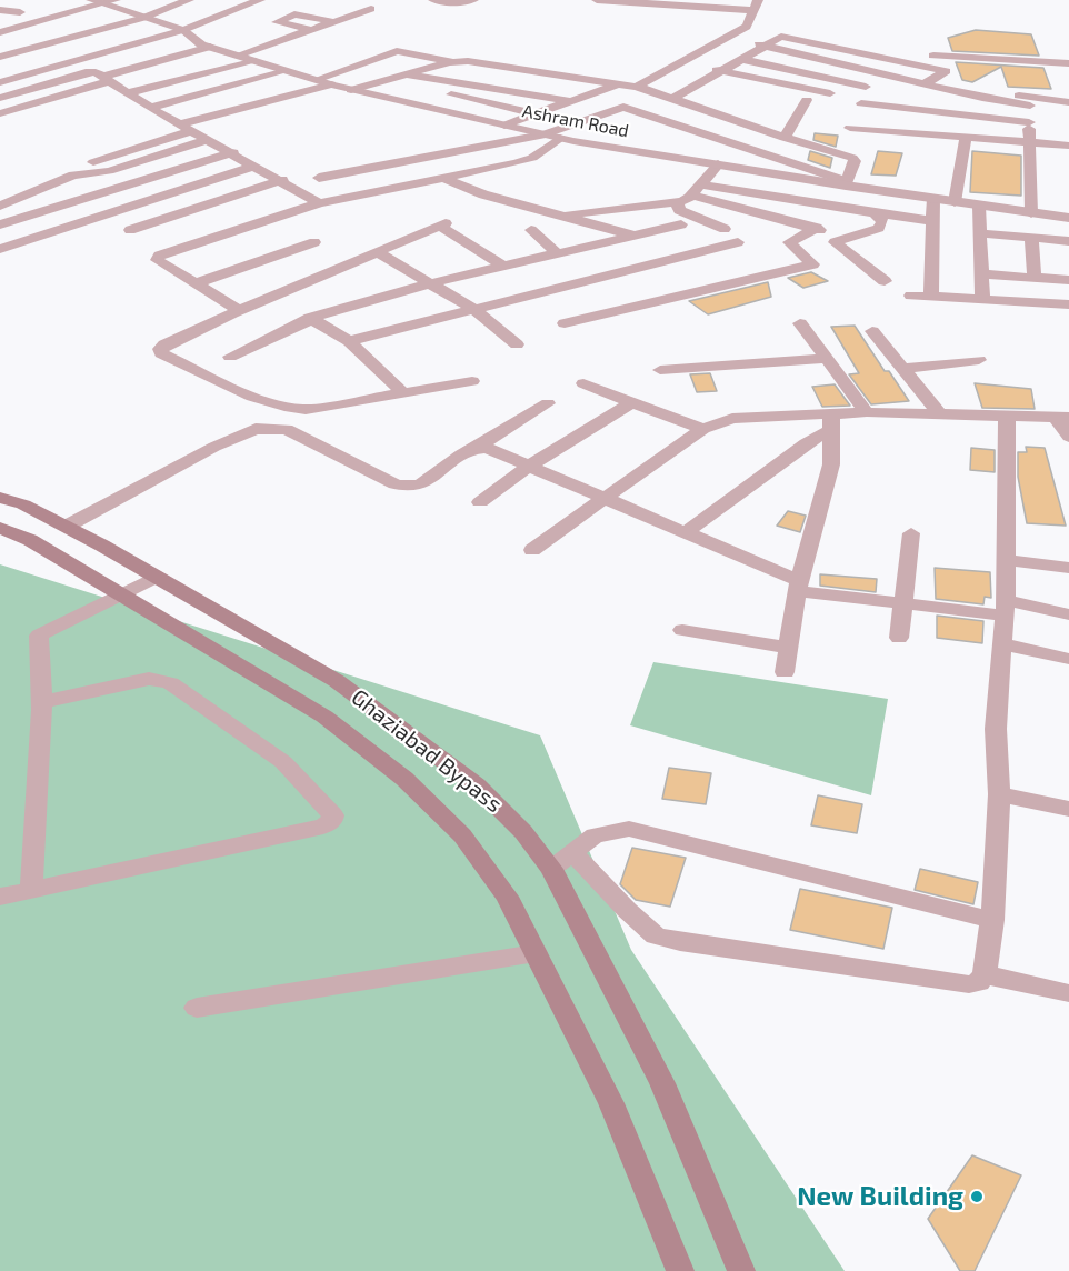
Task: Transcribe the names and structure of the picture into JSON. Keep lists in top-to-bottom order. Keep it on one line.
{"streets":{"main road":["Ghaziabad Bypass"],"street":["Ashram Road"]},"places":["New Building"]}
